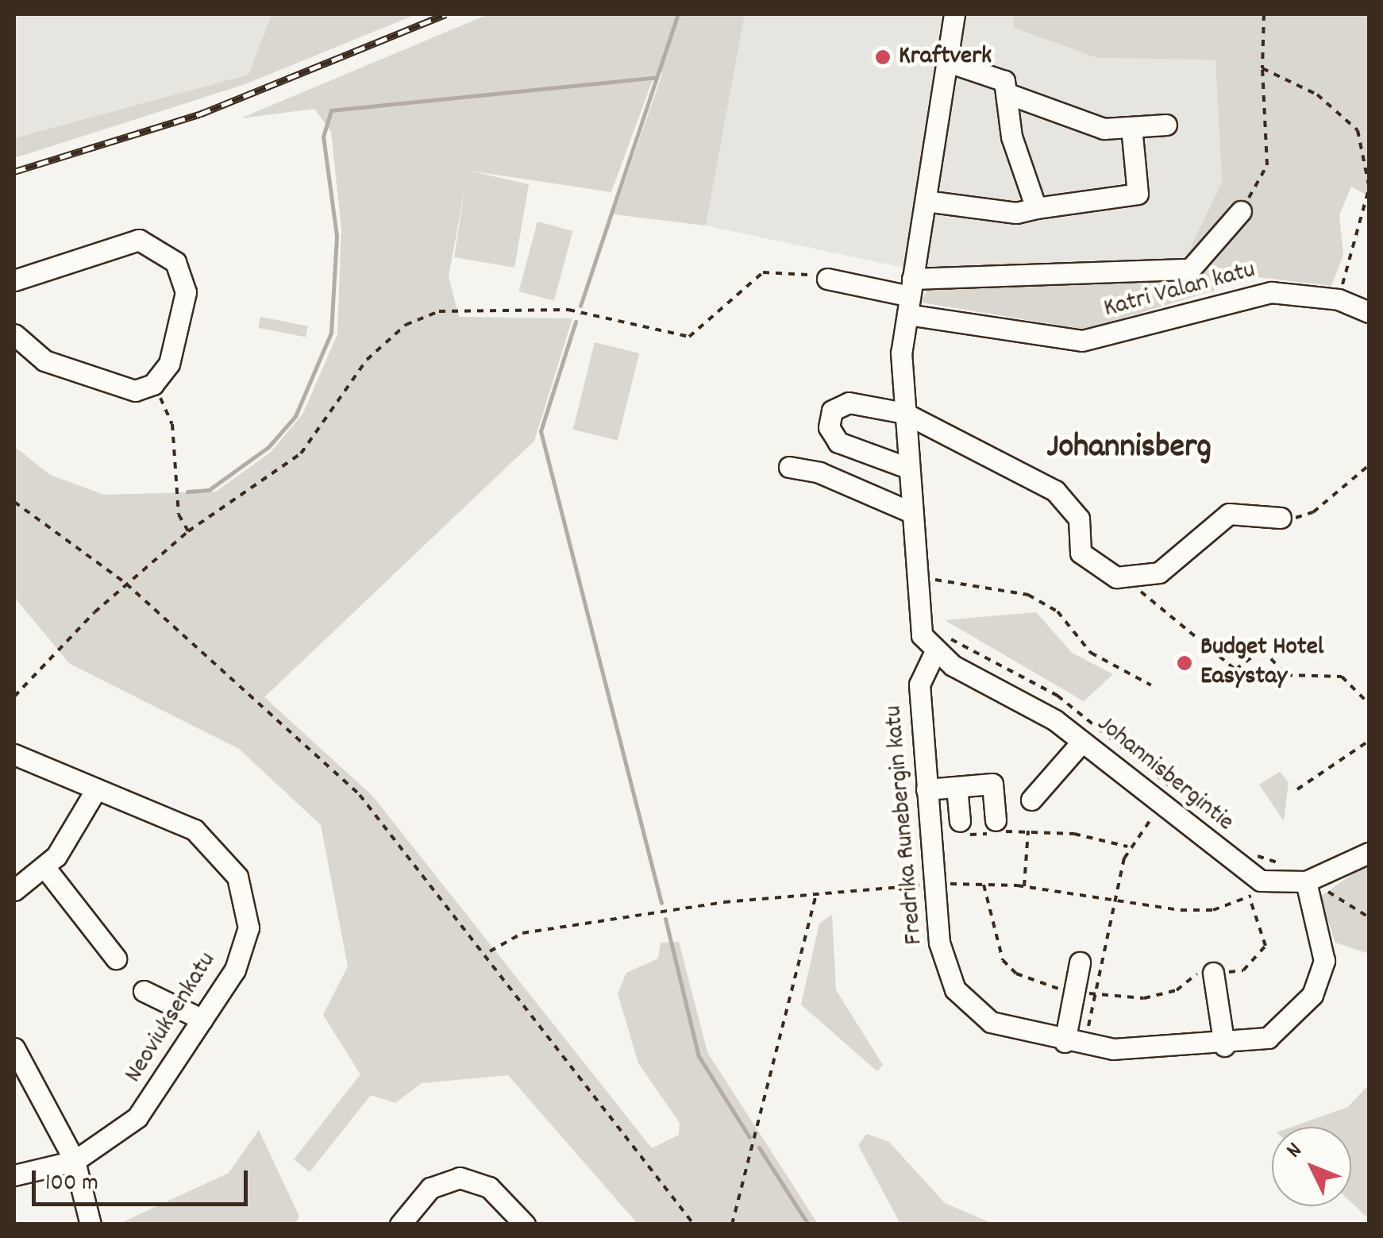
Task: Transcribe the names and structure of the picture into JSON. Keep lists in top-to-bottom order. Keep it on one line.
{"streets":{"street":["Katri Valan katu","Johannisbergintie","Fredrika Runebergin katu","Neoviuksenkatu"]},"crossings":[["Johannisbergintie","Fredrika Runebergin katu"]],"districts":["Johannisberg"],"places":["Kraftverk","Budget Hotel Easystay"],"scale_bar":"100 m","north":"top left"}
